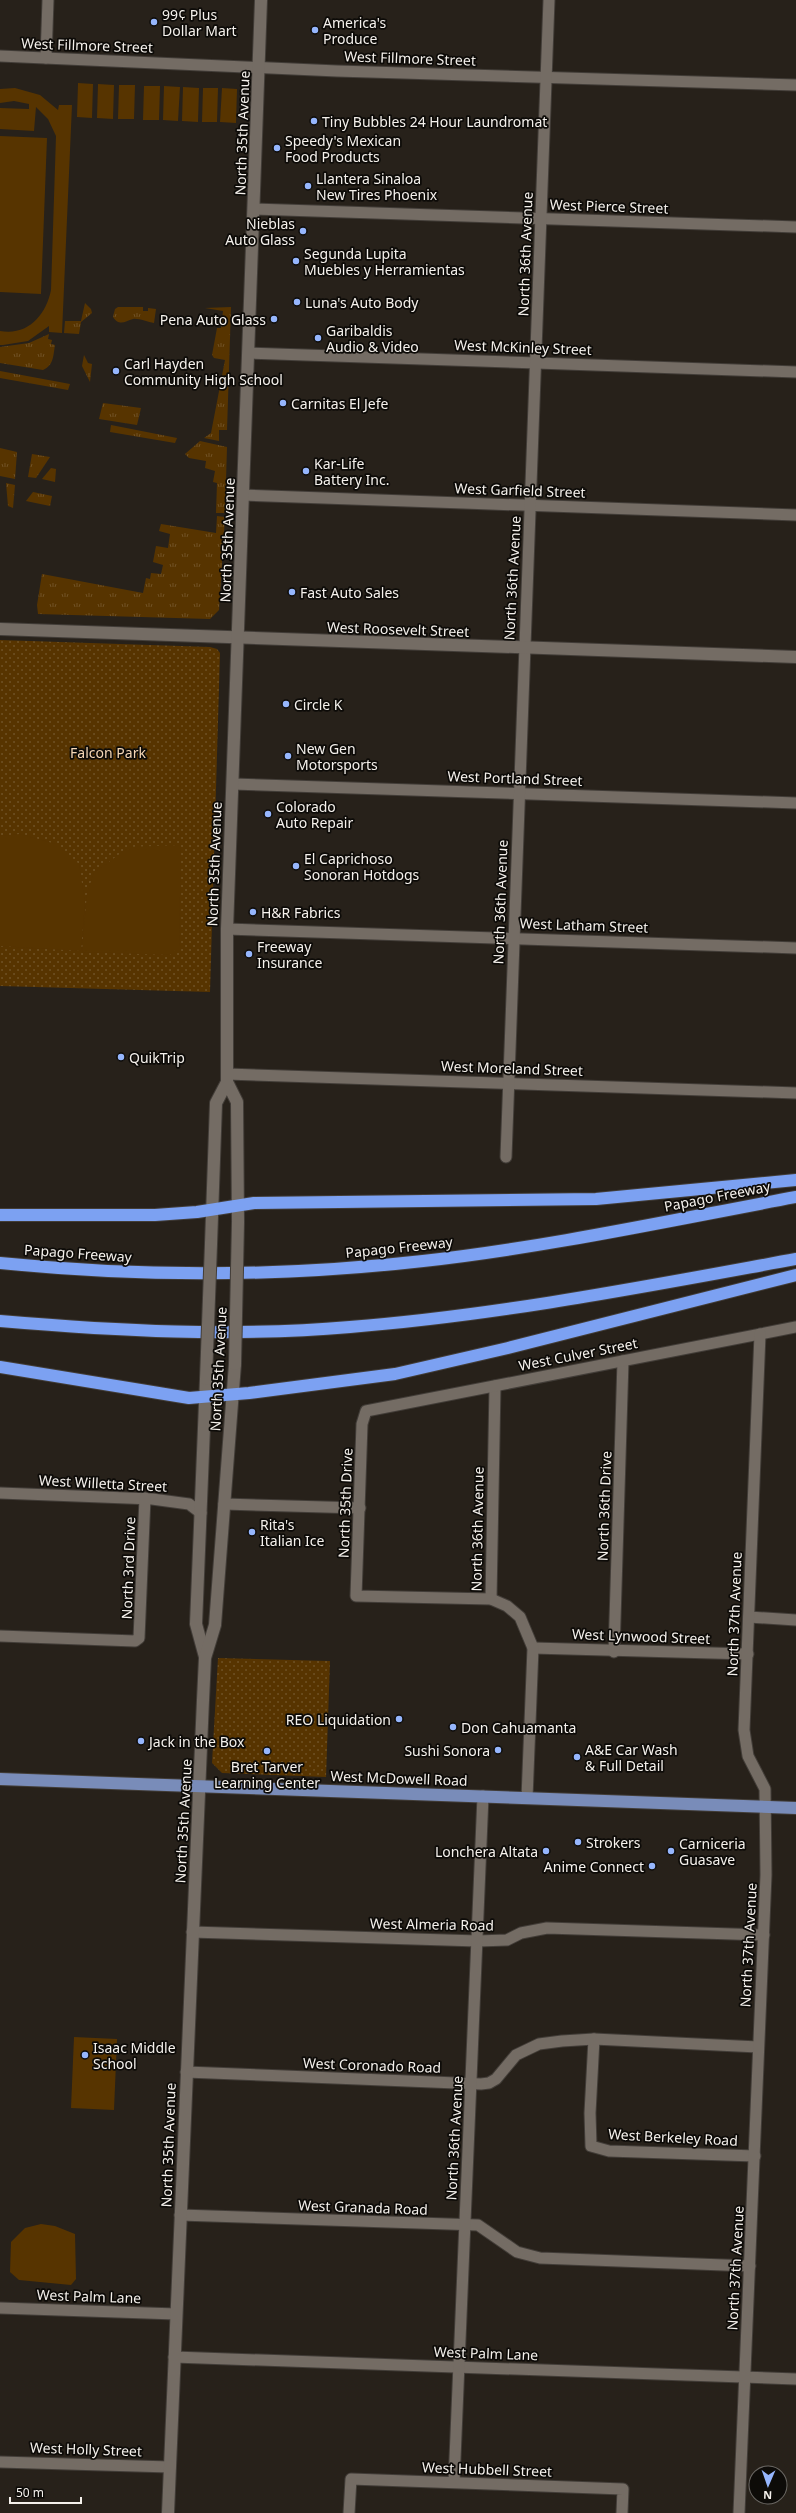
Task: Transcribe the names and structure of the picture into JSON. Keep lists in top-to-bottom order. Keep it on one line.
{"streets":{"highway":["Papago Freeway"],"main road":["North 35th Avenue","West Roosevelt Street","West McDowell Road"],"street":["West Fillmore Street","West Pierce Street","North 36th Avenue","West McKinley Street","West Garfield Street","West Portland Street","West Latham Street","West Moreland Street","West Culver Street","West Willetta Street","North 35th Drive","North 36th Drive","North 3rd Drive","North 37th Avenue","West Lynwood Street","West Almeria Road","West Coronado Road","West Berkeley Road","West Granada Road","West Palm Lane","West Holly Street","West Hubbell Street"]},"crossings":[["West Fillmore Street","North 35th Avenue"],["West Fillmore Street","North 36th Avenue"],["North 35th Avenue","West Pierce Street"],["North 35th Avenue","West McKinley Street"],["North 35th Avenue","West Garfield Street"],["North 35th Avenue","West Roosevelt Street"],["North 35th Avenue","West Portland Street"],["North 35th Avenue","West Latham Street"],["North 35th Avenue","West Moreland Street"],["North 35th Avenue","West Willetta Street"],["North 35th Avenue","West McDowell Road"],["North 35th Avenue","West Almeria Road"],["North 35th Avenue","West Coronado Road"],["North 35th Avenue","West Granada Road"],["North 35th Avenue","West Palm Lane"],["North 35th Avenue","West Holly Street"],["West Pierce Street","North 36th Avenue"],["North 36th Avenue","West McKinley Street"],["North 36th Avenue","West Garfield Street"],["North 36th Avenue","West Roosevelt Street"],["North 36th Avenue","West Portland Street"],["North 36th Avenue","West Latham Street"],["North 36th Avenue","West Moreland Street"],["North 36th Avenue","West Culver Street"],["North 36th Avenue","North 35th Drive"],["North 36th Avenue","West Lynwood Street"],["North 36th Avenue","West McDowell Road"],["North 36th Avenue","West Almeria Road"],["North 36th Avenue","West Coronado Road"],["North 36th Avenue","West Granada Road"],["North 36th Avenue","West Palm Lane"],["North 36th Avenue","West Hubbell Street"],["West Culver Street","North 35th Drive"],["West Culver Street","North 36th Drive"],["West Culver Street","North 37th Avenue"],["West Willetta Street","North 3rd Drive"],["North 36th Drive","West Lynwood Street"],["North 37th Avenue","West Lynwood Street"],["North 37th Avenue","West McDowell Road"],["North 37th Avenue","West Almeria Road"],["North 37th Avenue","West Coronado Road"],["North 37th Avenue","West Berkeley Road"],["North 37th Avenue","West Granada Road"],["North 37th Avenue","West Palm Lane"],["West Coronado Road","West Berkeley Road"]],"parks":["Falcon Park"],"places":["99¢ Plus Dollar Mart","America's Produce","Tiny Bubbles 24 Hour Laundromat","Speedy's Mexican Food Products","Llantera Sinaloa New Tires Phoenix","Nieblas Auto Glass","Segunda Lupita Muebles y Herramientas","Luna's Auto Body","Pena Auto Glass","Garibaldis Audio & Video","Carl Hayden Community High School","Carnitas El Jefe","Kar-Life Battery Inc.","Fast Auto Sales","Circle K","New Gen Motorsports","Colorado Auto Repair","El Caprichoso Sonoran Hotdogs","H&R Fabrics","Freeway Insurance","QuikTrip","Rita's Italian Ice","REO Liquidation","Don Cahuamanta","Jack in the Box","Sushi Sonora","Bret Tarver Learning Center","A&E Car Wash & Full Detail","Strokers","Lonchera Altata","Carniceria Guasave","Anime Connect","Isaac Middle School"],"scale_bar":"50 m","north":"bottom"}
